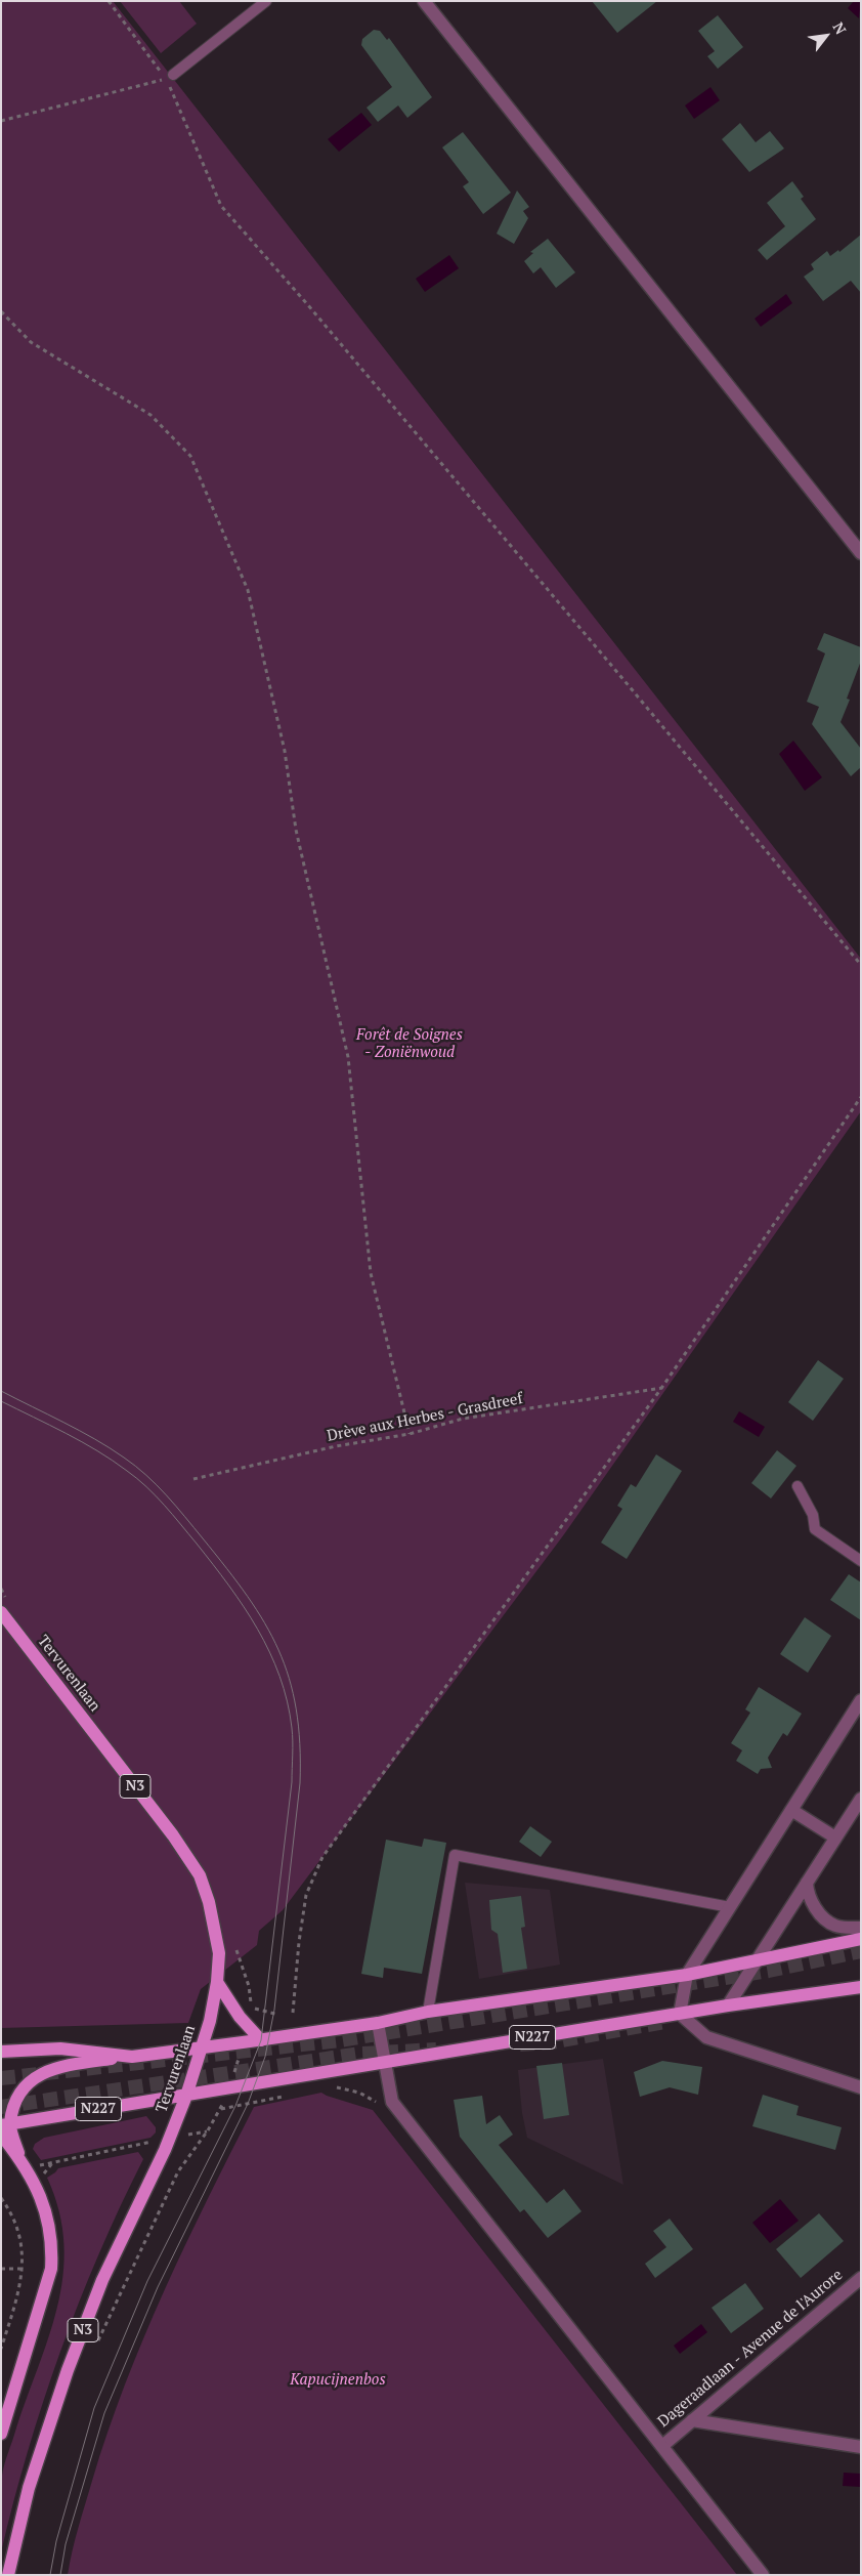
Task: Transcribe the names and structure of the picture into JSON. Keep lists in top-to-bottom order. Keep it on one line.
{"streets":{"main road":["Tervurenlaan","N3","N227"],"street":["Dageraadlaan - Avenue de l'Aurore"],"path":["Drève aux Herbes - Grasdreef"]},"crossings":[["Tervurenlaan","N227"]],"parks":["Forêt de Soignes - Zoniënwoud","Kapucijnenbos"],"north":"top right"}
